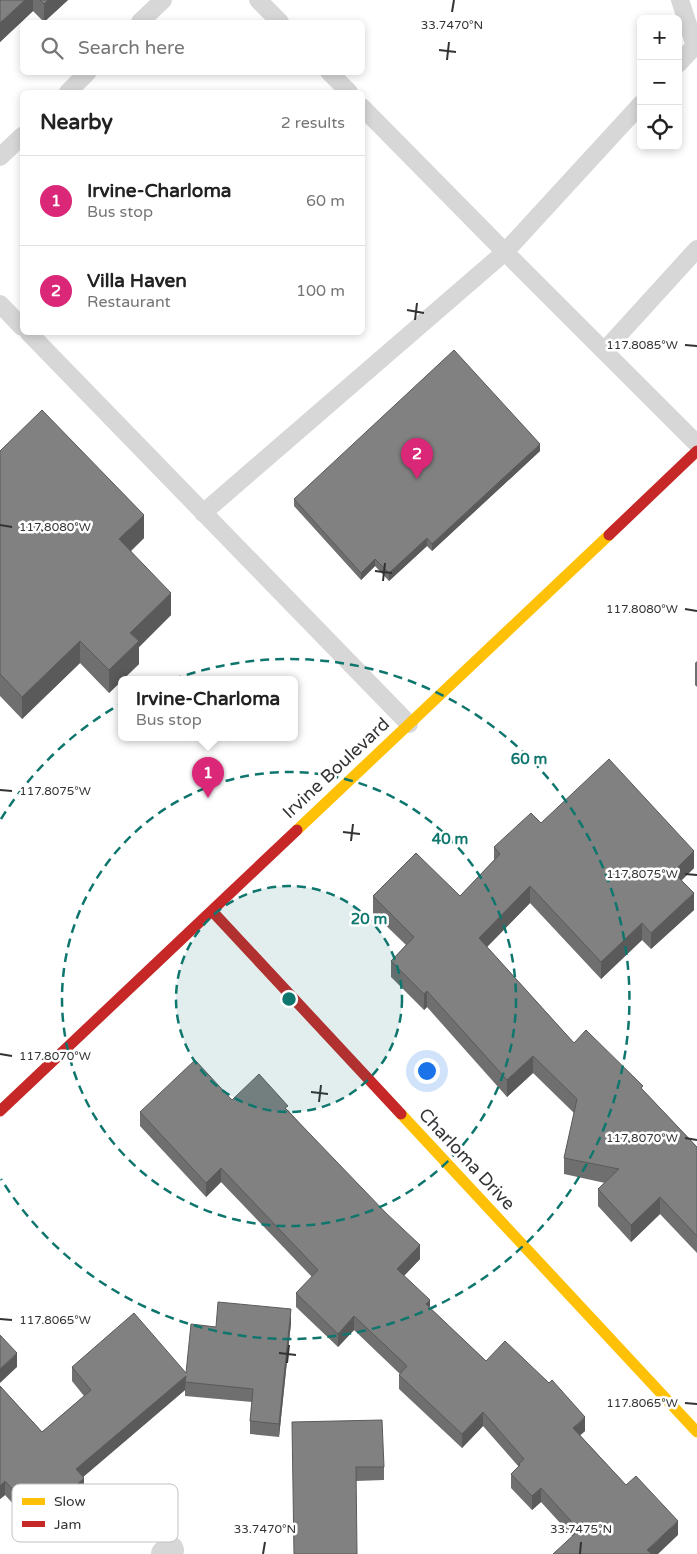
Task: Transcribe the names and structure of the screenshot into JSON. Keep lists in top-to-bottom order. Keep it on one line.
{"streets":{"main road":["Irvine Boulevard","Charloma Drive"]},"crossings":[["Irvine Boulevard","Charloma Drive"]],"legend":["Slow","Jam"],"page":{"map_buttons":["+","−"],"search":"Search here","heading":["Nearby","2 results"],"list":[{"mark":"1","name":"Irvine-Charloma","note":"Bus stop","value":"60 m"},{"mark":"2","name":"Villa Haven","note":"Restaurant","value":"100 m"}],"pins":["2","1"],"popup":["Irvine-Charloma","Bus stop"]},"coordinates":["33.7470°N","117.8085°W","117.8080°W","117.8075°W","117.8070°W","117.8065°W","33.7475°N"],"rings":["60 m","40 m","20 m"]}
